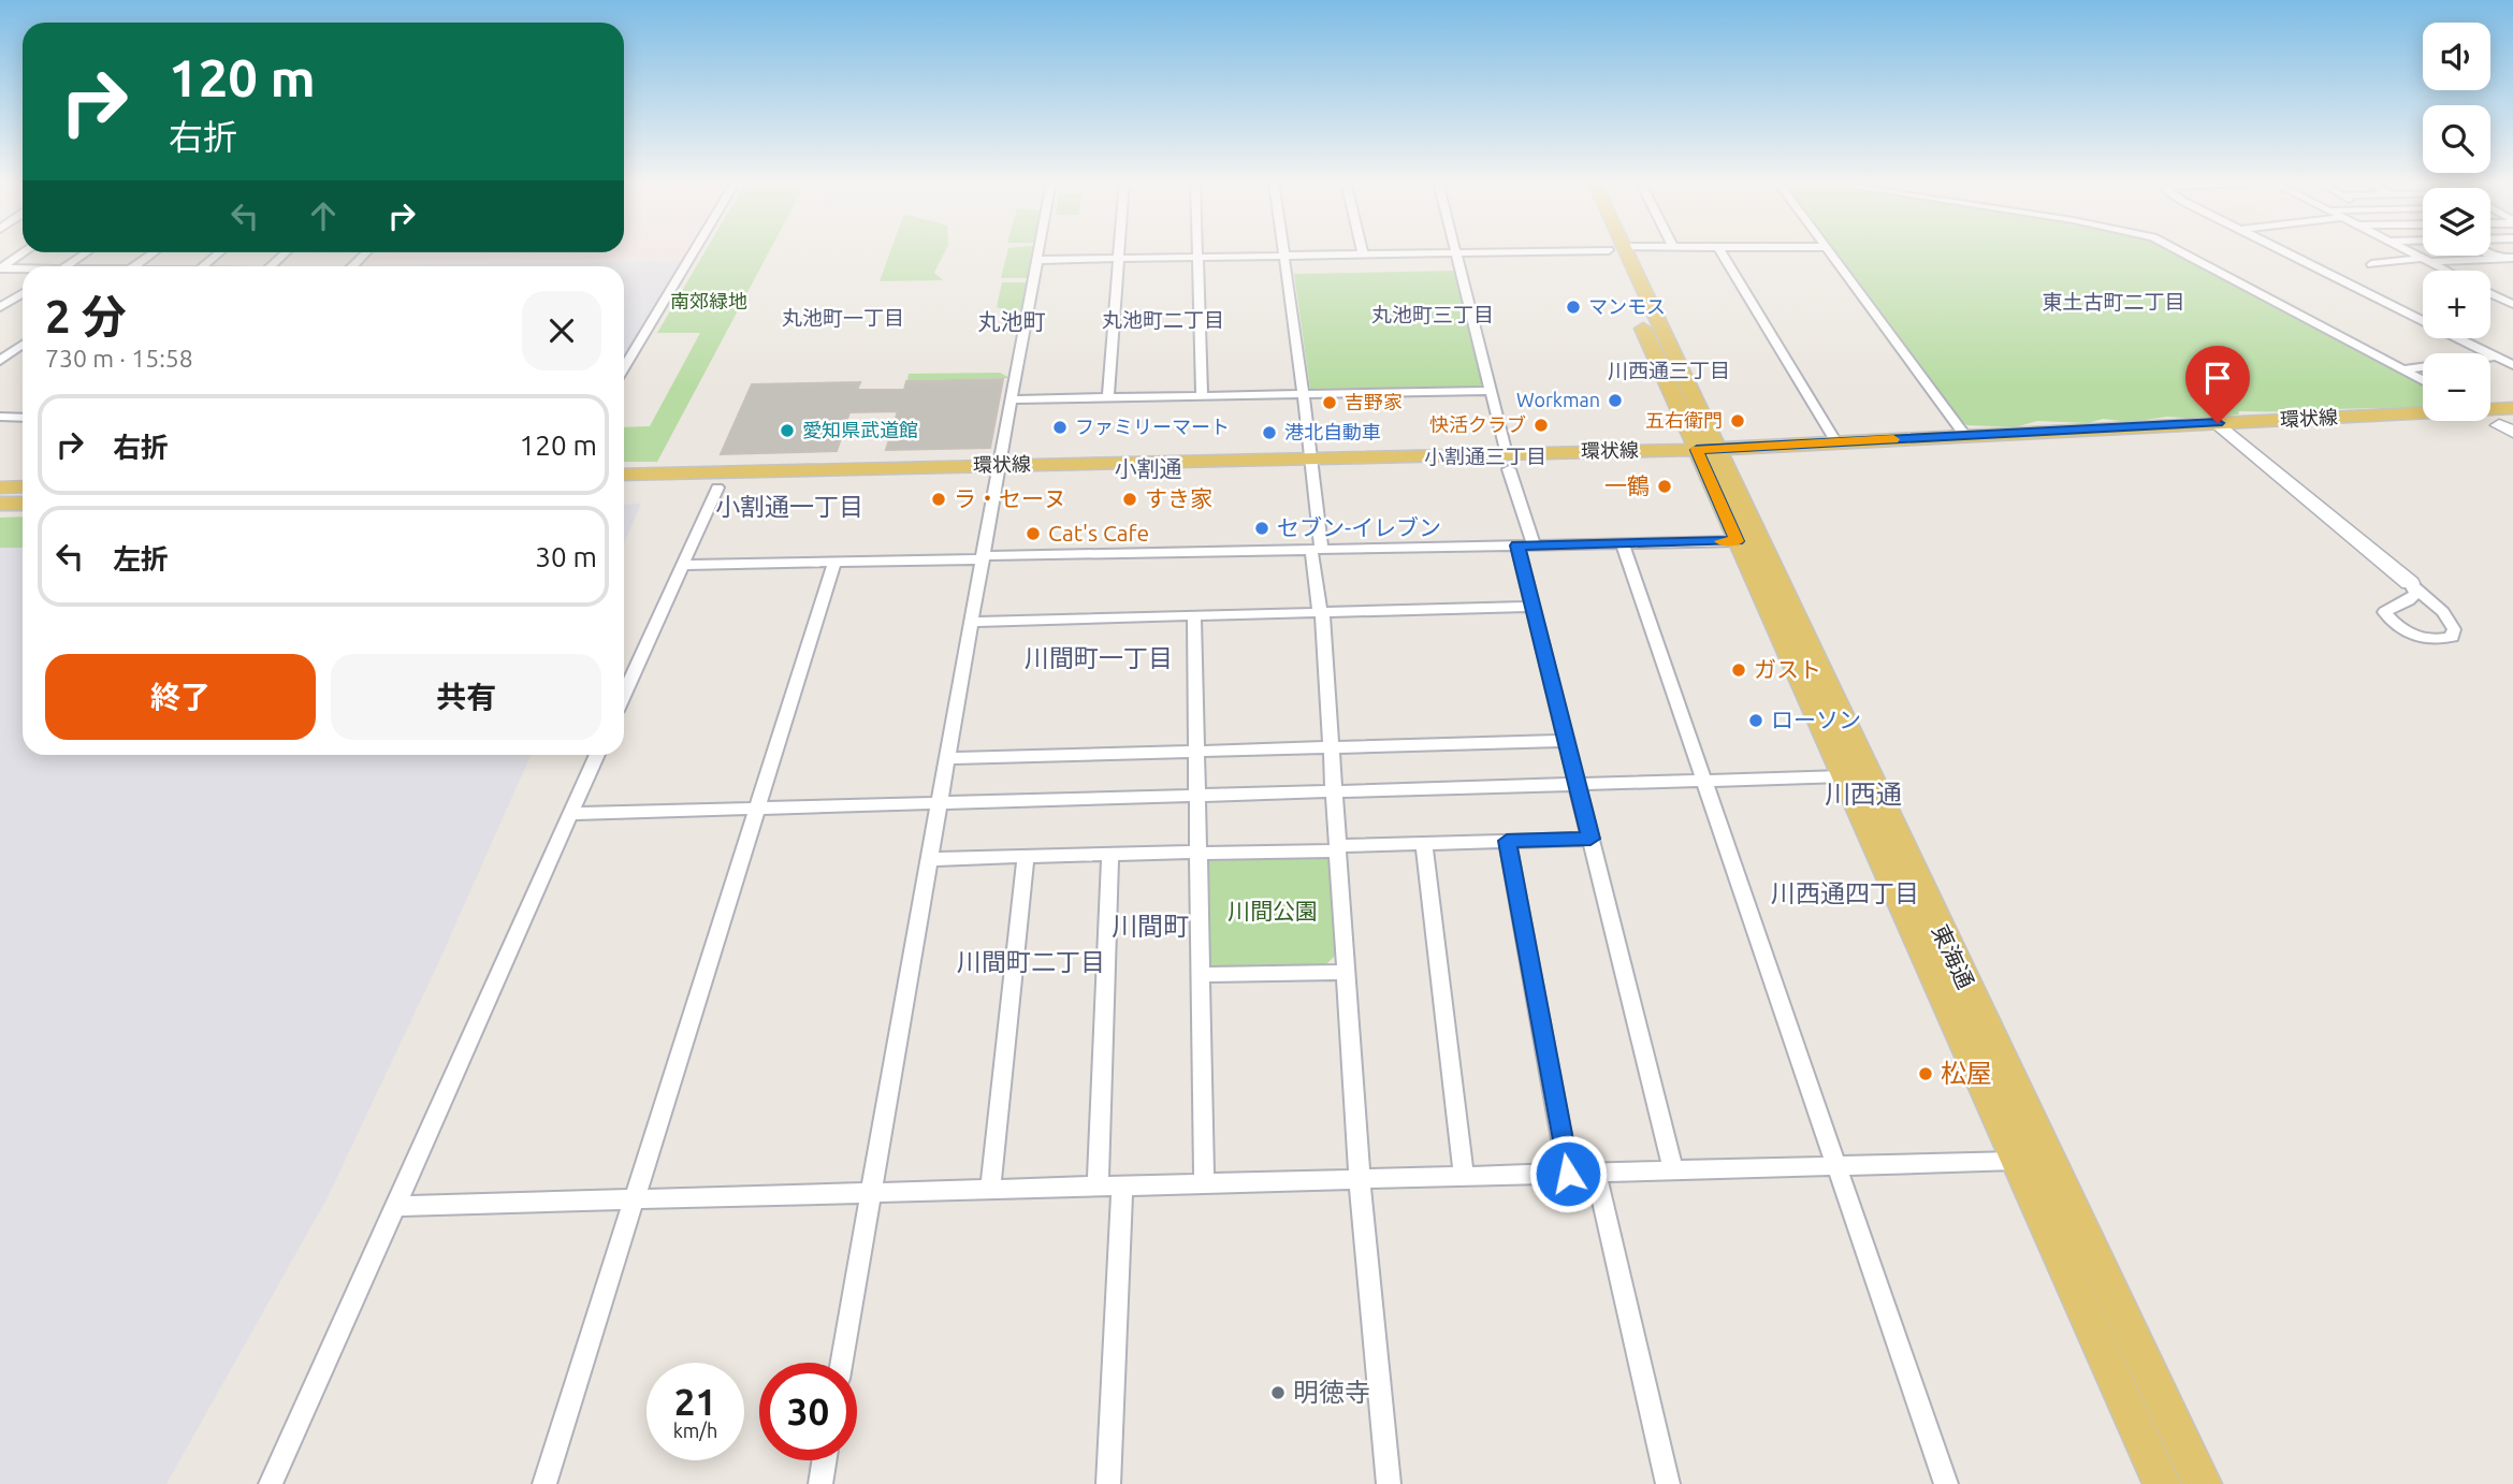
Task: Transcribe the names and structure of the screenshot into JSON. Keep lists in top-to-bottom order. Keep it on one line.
{"streets":{"main road":["環状線","東海通"]},"crossings":[["環状線","東海通"]],"districts":["東土古町二丁目","丸池町三丁目","丸池町一丁目","丸池町二丁目","丸池町","川西通三丁目","小割通三丁目","小割通","小割通一丁目","川間町一丁目","川西通","川西通四丁目","川間町","川間町二丁目"],"parks":["南郊緑地","川間公園"],"places":["マンモス","Workman","吉野家","五右衛門","快活クラブ","ファミリーマート","愛知県武道館","港北自動車","一鶴","ラ・セーヌ","すき家","セブン-イレブン","Cat's Cafe","ガスト","ローソン","松屋","明徳寺"],"page":{"map_buttons":["+","−"],"turn":["120 m","右折"],"heading":["2 分","730 m · 15:58"],"list":[{"name":"右折","value":"120 m"},{"name":"左折","value":"30 m"}],"buttons":["終了","共有"],"speed":"21 km/h","limit":"30"}}
